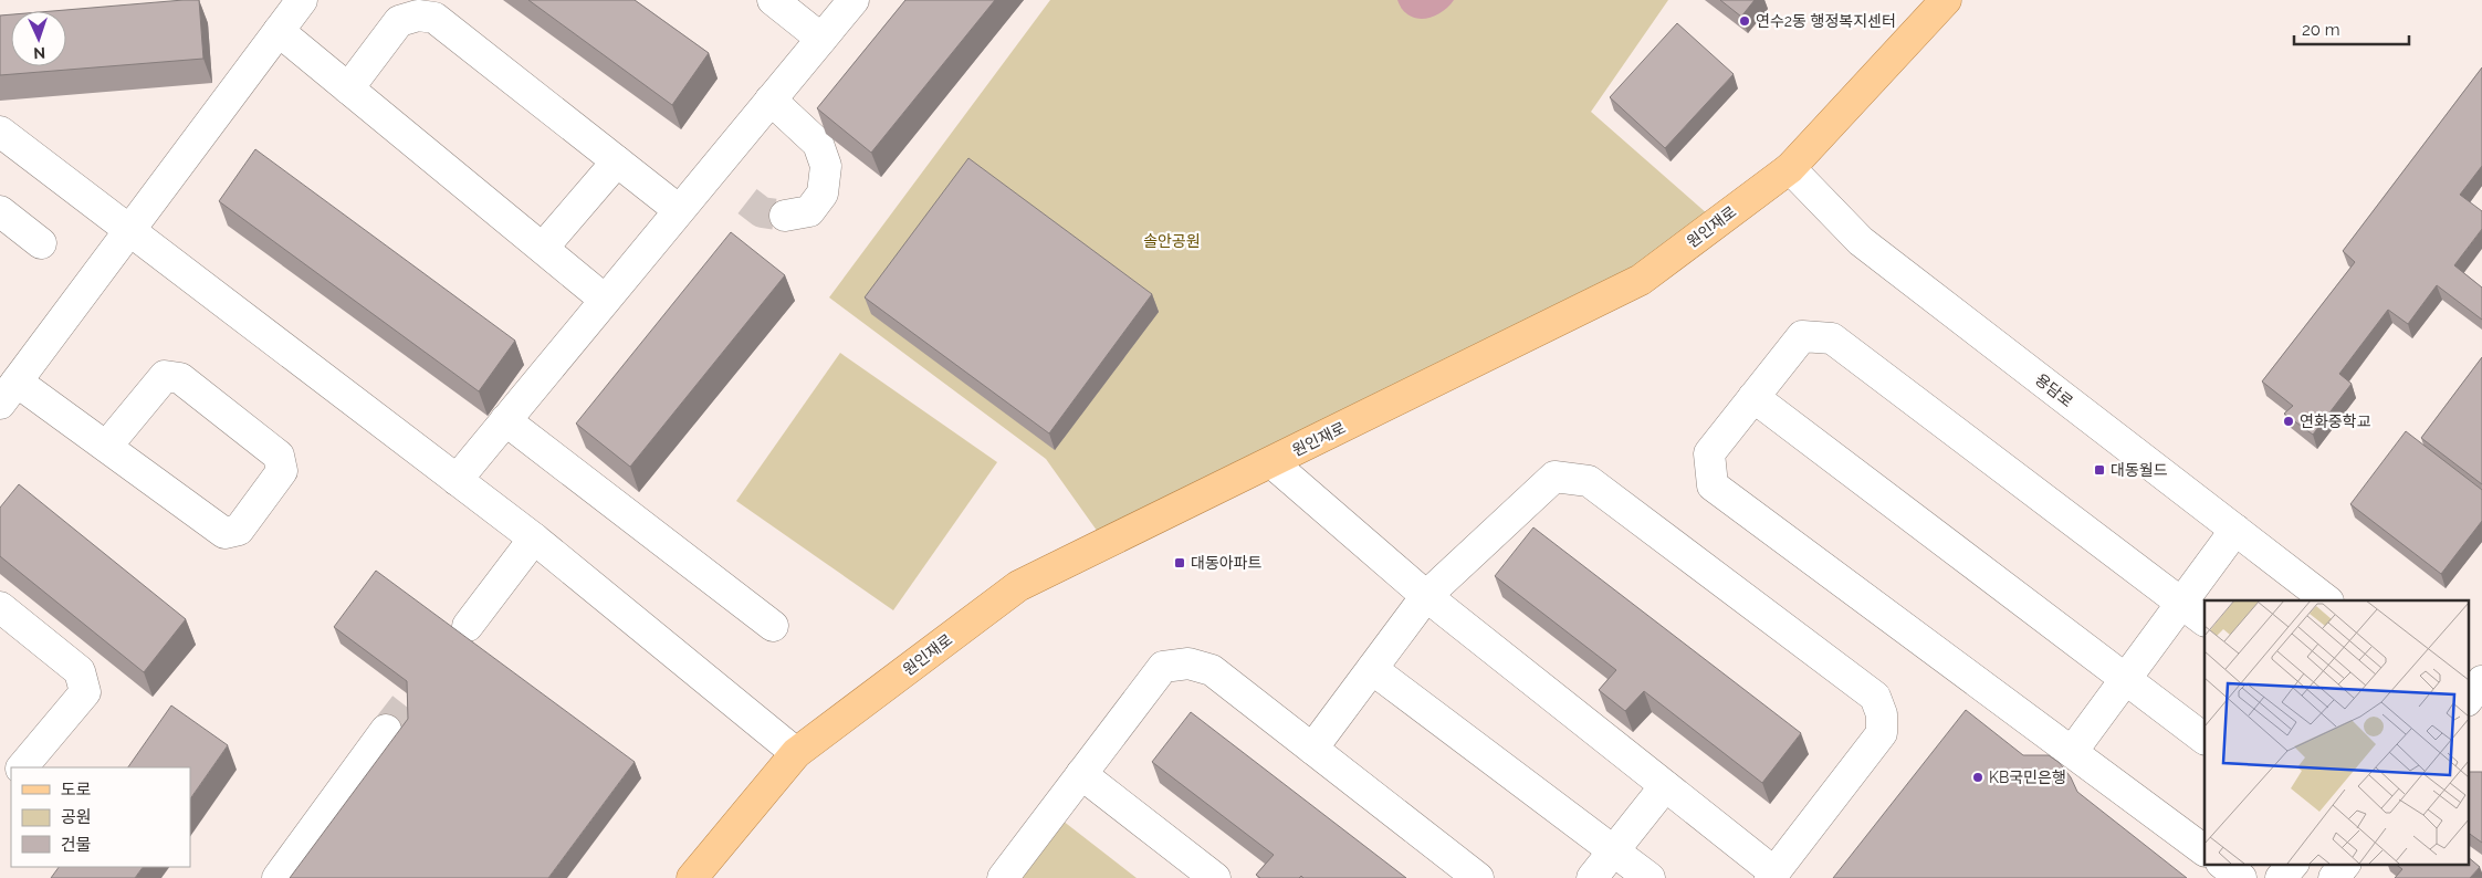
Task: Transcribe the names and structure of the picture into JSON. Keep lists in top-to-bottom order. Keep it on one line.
{"streets":{"main road":["원인재로"],"street":["용담로"]},"crossings":[["원인재로","용담로"]],"parks":["솔안공원"],"places":{"other":["연수2동 행정복지센터","연화중학교","KB국민은행"],"transit":["대동월드","대동아파트"]},"legend":["도로","공원","건물"],"scale_bar":"20 m","north":"bottom"}
